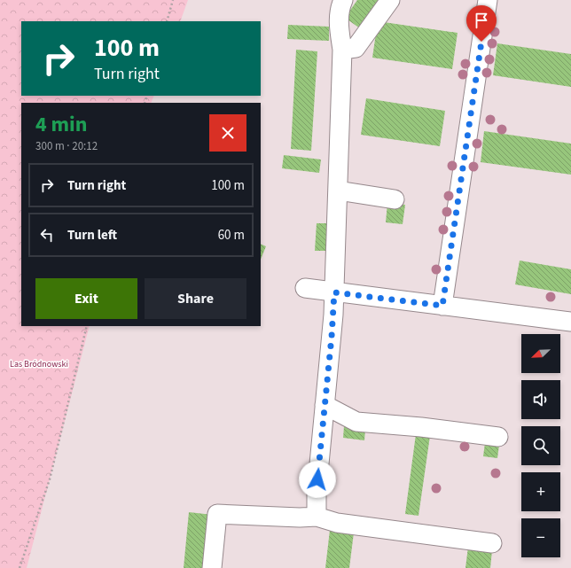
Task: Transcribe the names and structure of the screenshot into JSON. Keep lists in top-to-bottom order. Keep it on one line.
{"parks":["Las Bródnowski"],"north":"bottom left","page":{"turn":["100 m","Turn right"],"heading":["4 min","300 m · 20:12"],"list":[{"name":"Turn right","value":"100 m"},{"name":"Turn left","value":"60 m"}],"buttons":["Exit","Share"],"map_buttons":["+","−"]}}
